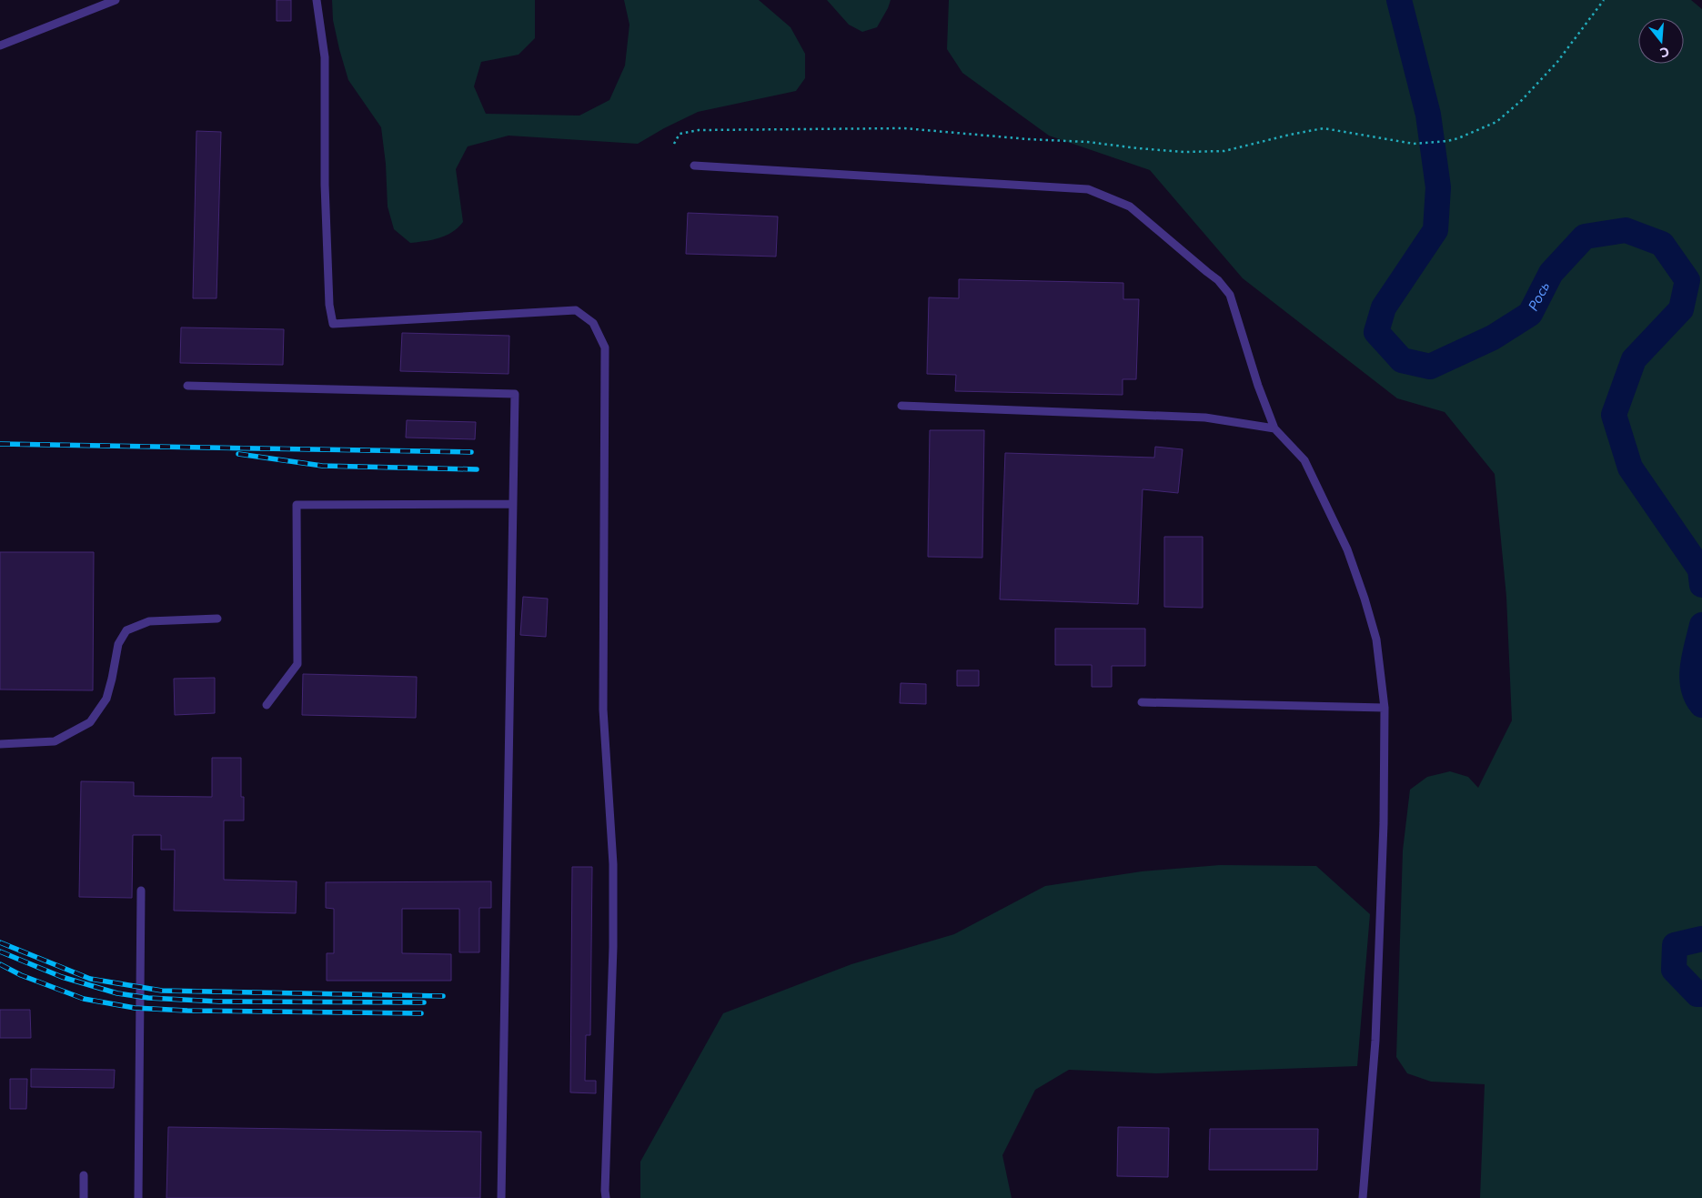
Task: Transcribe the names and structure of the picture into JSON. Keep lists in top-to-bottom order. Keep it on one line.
{"water":["Рось"],"north":"bottom"}
